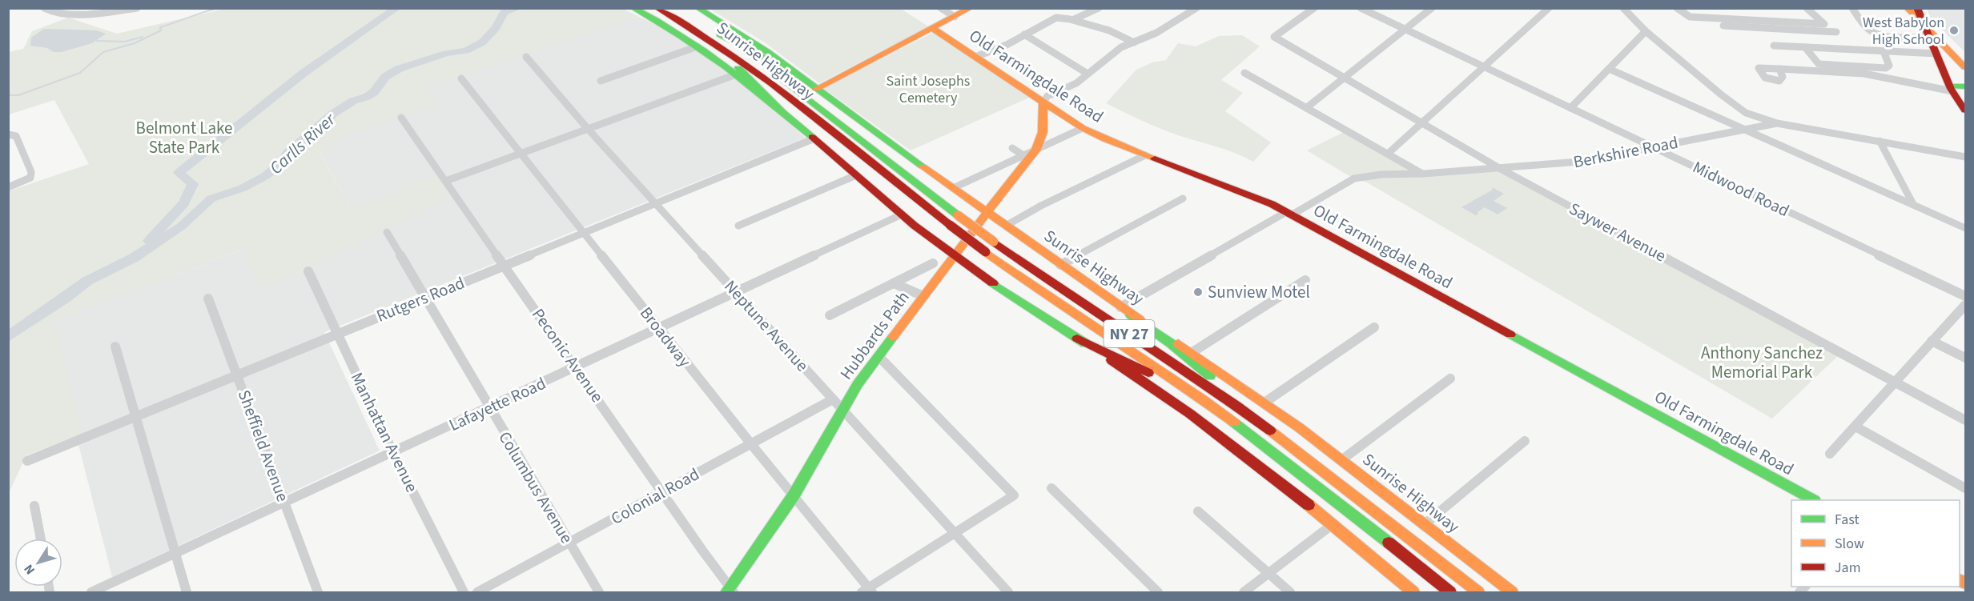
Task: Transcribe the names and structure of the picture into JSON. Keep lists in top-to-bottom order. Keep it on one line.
{"streets":{"main road":["Sunrise Highway","Old Farmingdale Road","NY 27","Hubbards Path"],"street":["Berkshire Road","Midwood Road","Saywer Avenue","Rutgers Road","Neptune Avenue","Broadway","Peconic Avenue","Lafayette Road","Manhattan Avenue","Sheffield Avenue","Columbus Avenue","Colonial Road"]},"crossings":[["Sunrise Highway","Berkshire Road"],["Sunrise Highway","Rutgers Road"],["Sunrise Highway","Hubbards Path"],["Sunrise Highway","Lafayette Road"],["Old Farmingdale Road","Berkshire Road"],["Old Farmingdale Road","Hubbards Path"],["Berkshire Road","Midwood Road"],["Berkshire Road","Saywer Avenue"],["Rutgers Road","Neptune Avenue"],["Rutgers Road","Broadway"],["Rutgers Road","Peconic Avenue"],["Rutgers Road","Manhattan Avenue"],["Rutgers Road","Sheffield Avenue"],["Rutgers Road","Columbus Avenue"],["Neptune Avenue","Hubbards Path"],["Neptune Avenue","Lafayette Road"],["Neptune Avenue","Colonial Road"],["Hubbards Path","Broadway"],["Hubbards Path","Peconic Avenue"],["Broadway","Lafayette Road"],["Broadway","Colonial Road"],["Peconic Avenue","Lafayette Road"],["Peconic Avenue","Colonial Road"],["Lafayette Road","Manhattan Avenue"],["Lafayette Road","Sheffield Avenue"],["Lafayette Road","Columbus Avenue"],["Columbus Avenue","Colonial Road"]],"water":["Carlls River"],"parks":["Saint Josephs Cemetery","Belmont Lake State Park","Anthony Sanchez Memorial Park"],"places":["West Babylon High School","Sunview Motel"],"legend":["Fast","Slow","Jam"],"north":"bottom left"}
